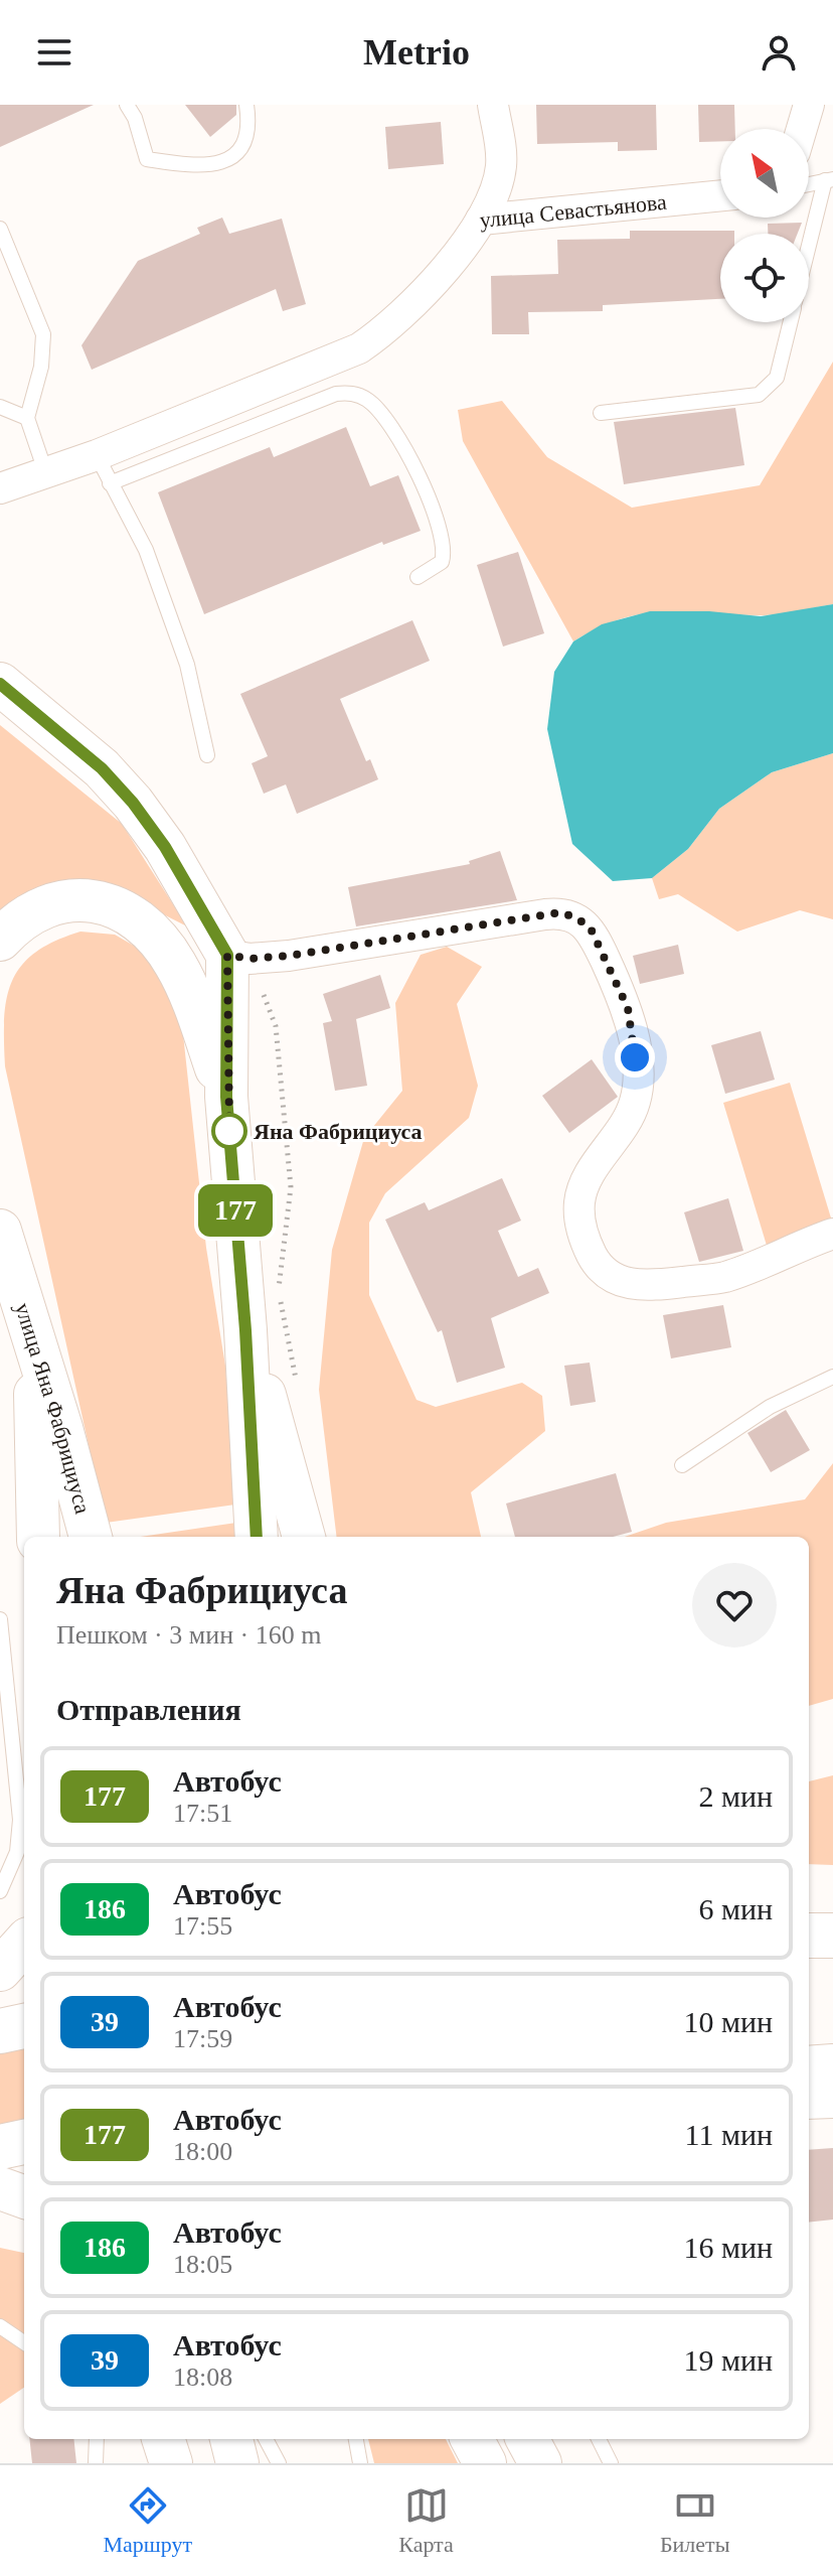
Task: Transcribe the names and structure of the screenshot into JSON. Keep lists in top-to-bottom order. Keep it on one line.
{"streets":{"main road":["улица Яна Фабрициуса"],"street":["улица Севастьянова"]},"places":["Яна Фабрициуса"],"lines":["bus line 177"],"north":"top left","page":{"header":"Metrio","on_map":"177","heading":[["Яна Фабрициуса","Пешком · 3 мин · 160 m"],"Отправления"],"list":[{"mark":"177","name":"Автобус","note":"17:51","value":"2 мин"},{"mark":"186","name":"Автобус","note":"17:55","value":"6 мин"},{"mark":"39","name":"Автобус","note":"17:59","value":"10 мин"},{"mark":"177","name":"Автобус","note":"18:00","value":"11 мин"},{"mark":"186","name":"Автобус","note":"18:05","value":"16 мин"},{"mark":"39","name":"Автобус","note":"18:08","value":"19 мин"}],"tabs":["Маршрут","Карта","Билеты"]}}
